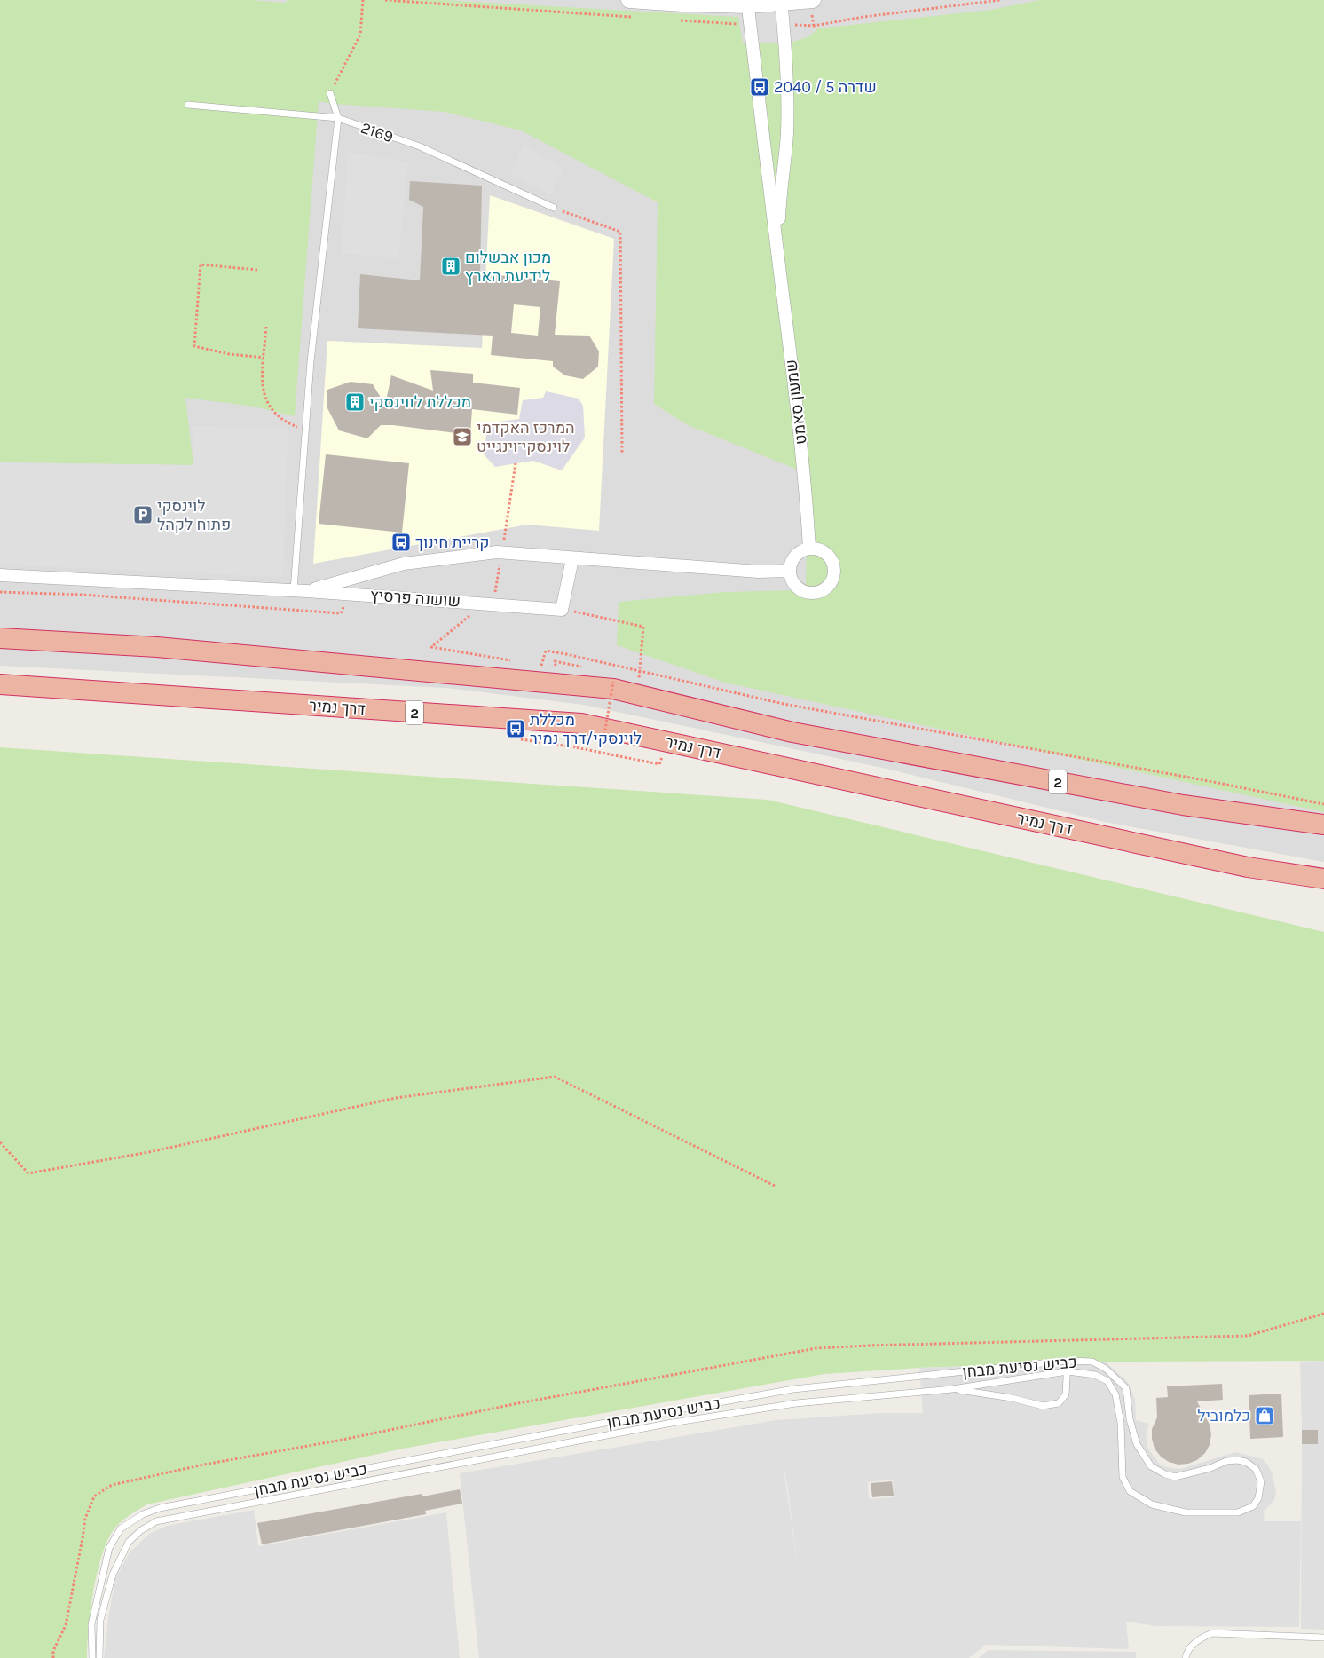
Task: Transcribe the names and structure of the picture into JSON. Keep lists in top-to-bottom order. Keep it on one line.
{"streets":{"highway":["דרך נמיר","2"],"street":["שמעון סאמט","שושנה פרסיץ"],"lane":["2169","כביש נסיעת מבחן"]},"places":{"bus stop":["שדרה 5 / 2040","קריית חינוך","מכללת לוינסקי/דרך נמיר"],"building":["מכון אבשלום לידיעת הארץ","מכללת לווינסקי"],"school or university":["המרכז האקדמי לוינסקי־וינגייט"],"parking":["לוינסקי פתוח לקהל"],"shop":["כלמוביל"]}}
